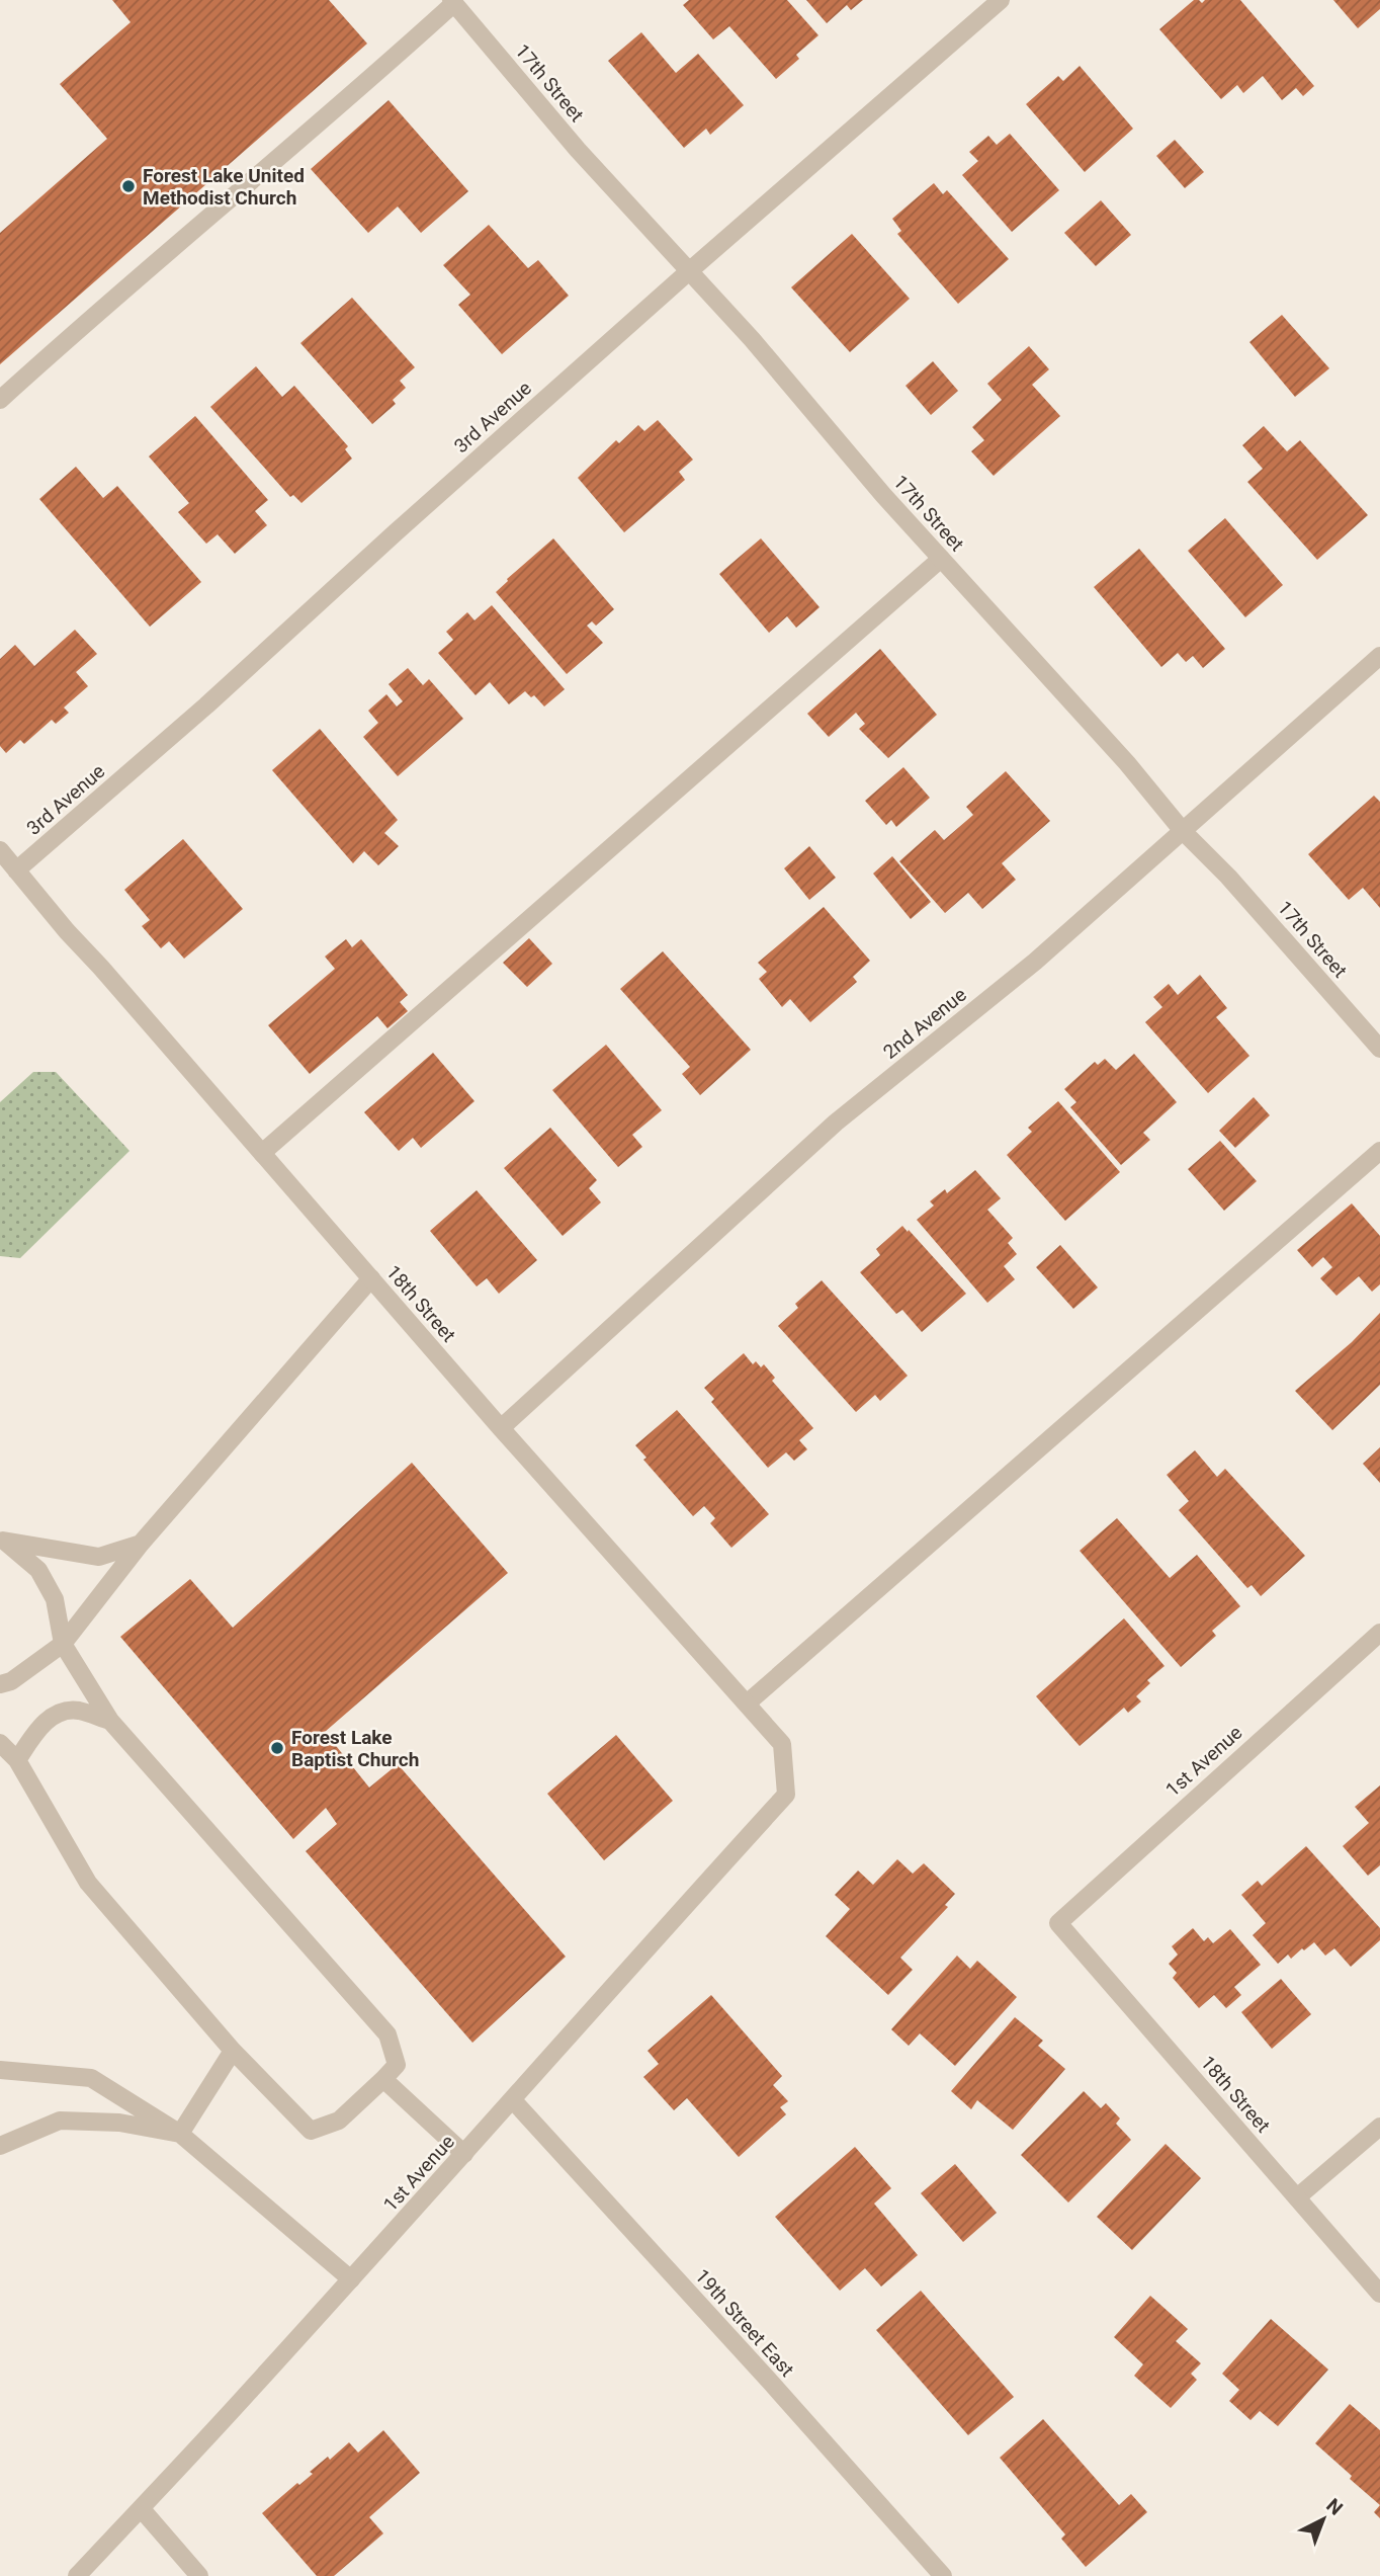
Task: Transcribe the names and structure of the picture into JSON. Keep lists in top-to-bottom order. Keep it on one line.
{"streets":{"street":["17th Street","3rd Avenue","2nd Avenue","18th Street","1st Avenue","19th Street East"]},"crossings":[["17th Street","3rd Avenue"],["17th Street","2nd Avenue"],["3rd Avenue","18th Street"],["2nd Avenue","18th Street"],["18th Street","1st Avenue"],["1st Avenue","19th Street East"]],"places":["Forest Lake United Methodist Church","Forest Lake Baptist Church"],"north":"top right"}
